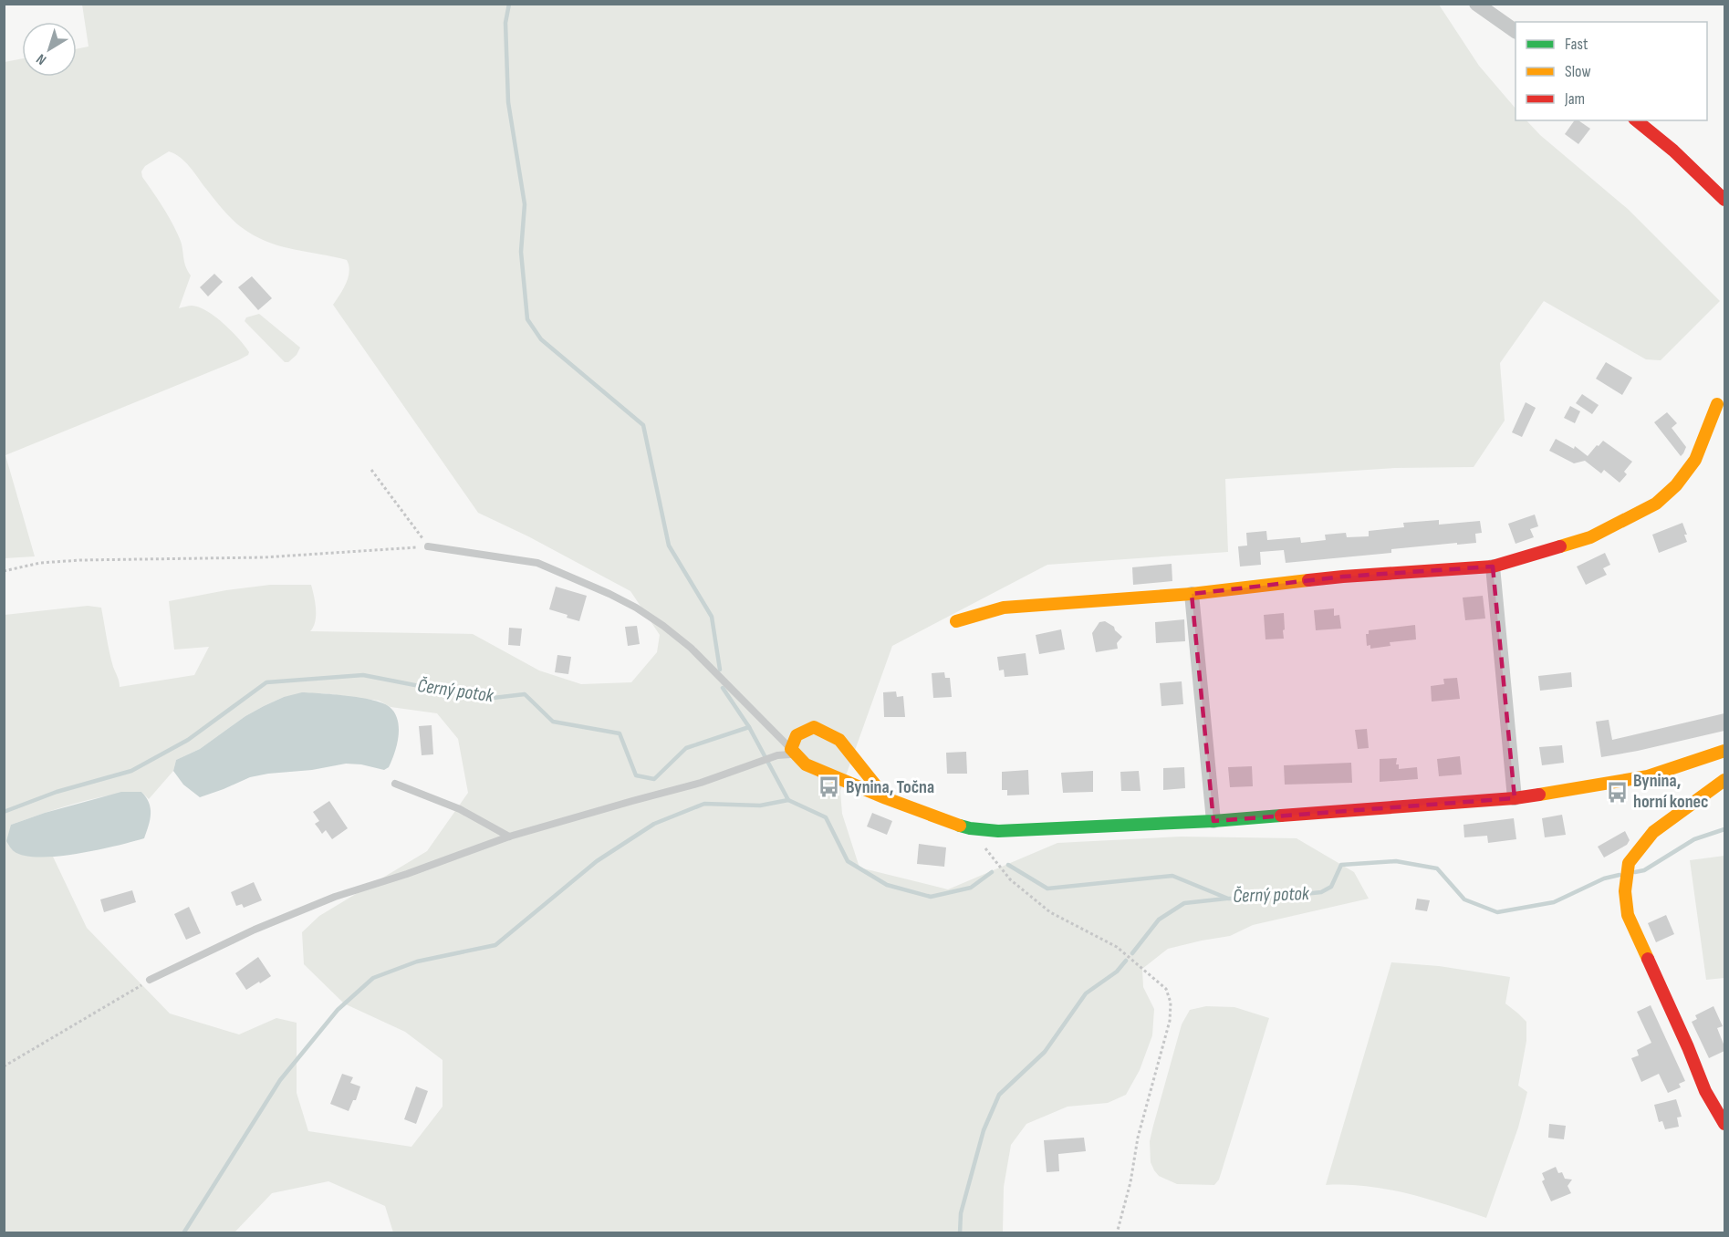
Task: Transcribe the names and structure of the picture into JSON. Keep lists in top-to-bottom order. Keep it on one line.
{"water":["Černý potok"],"places":{"bus stop":["Bynina, Točna","Bynina, horní konec"]},"legend":["Fast","Slow","Jam"],"north":"bottom left"}
